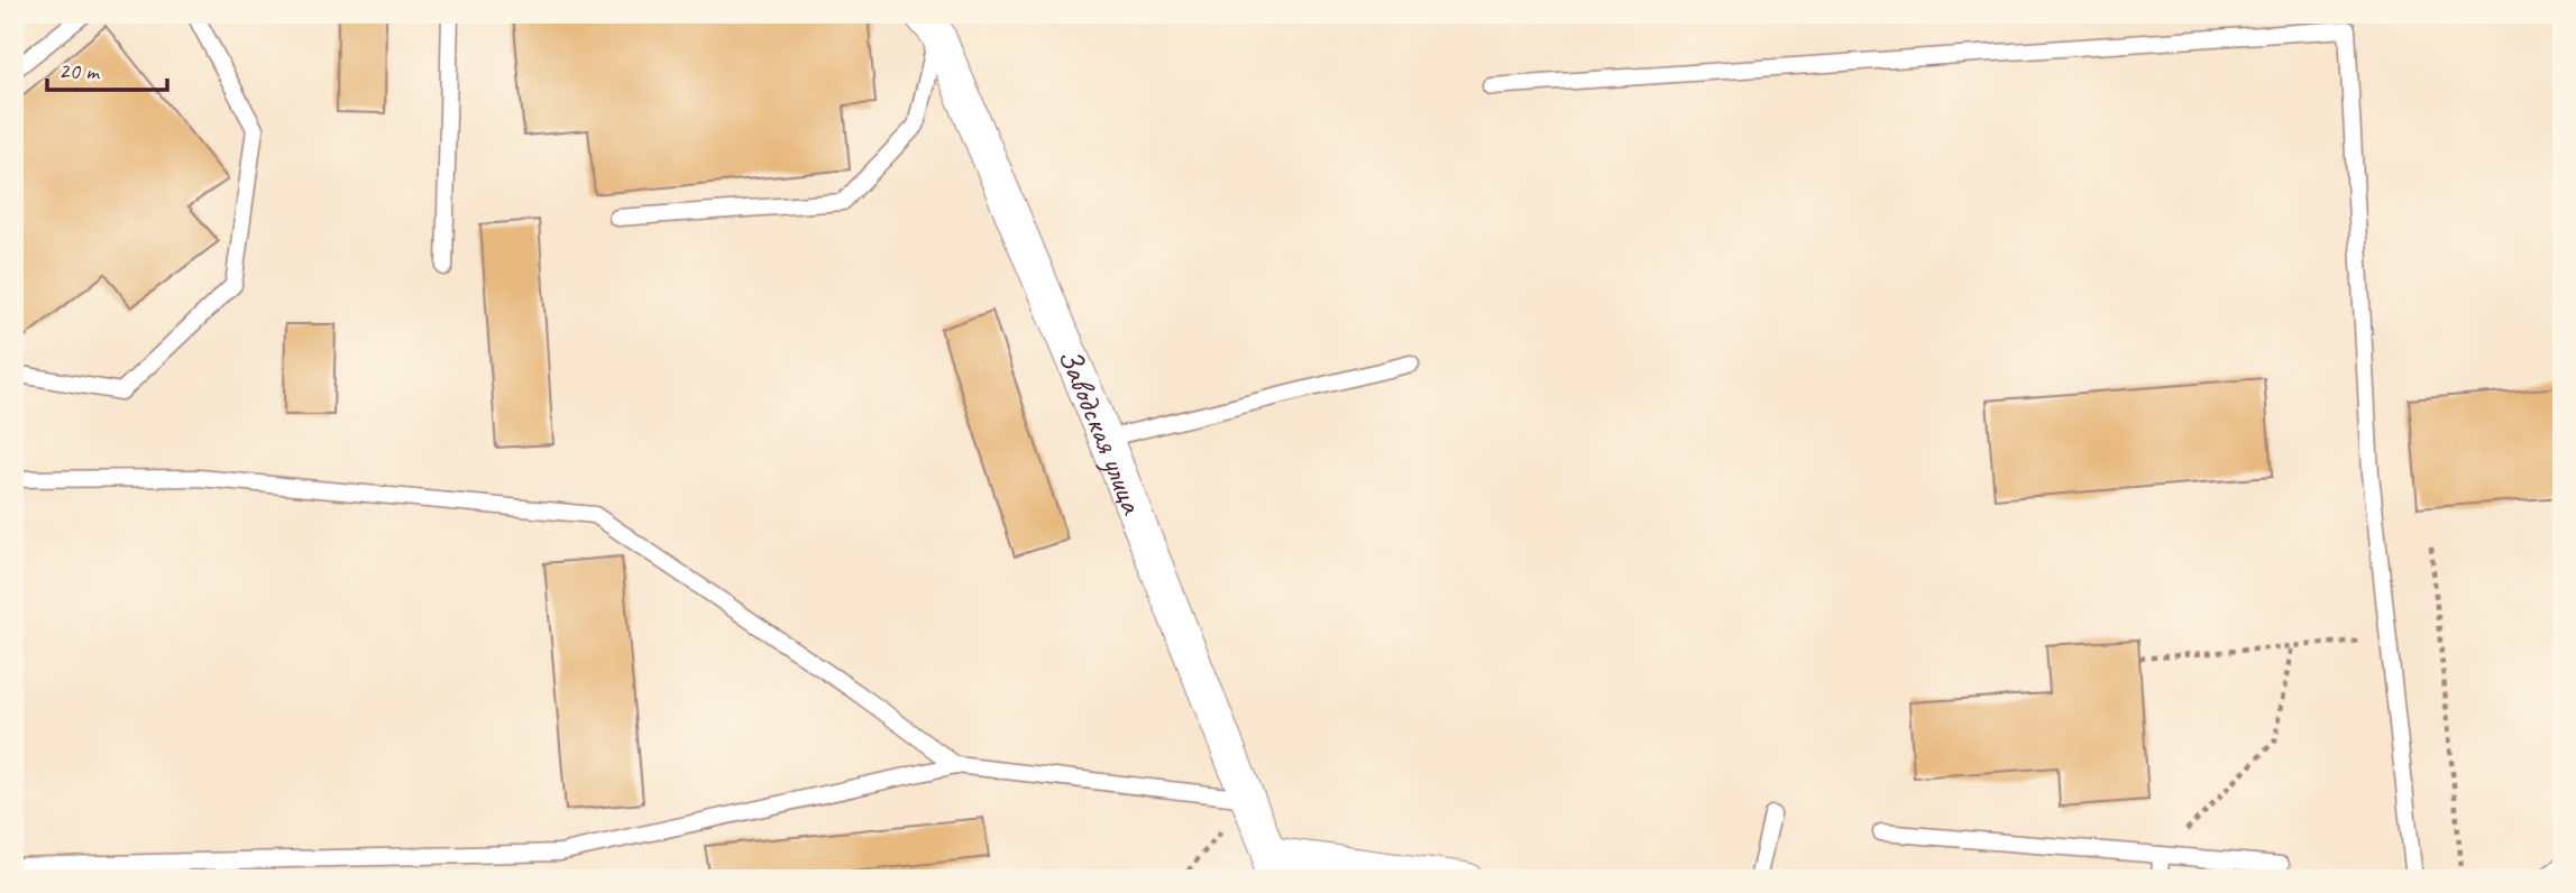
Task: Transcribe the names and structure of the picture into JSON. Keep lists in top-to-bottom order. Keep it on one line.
{"streets":{"street":["Заводская улица"]},"scale_bar":"20 m"}
